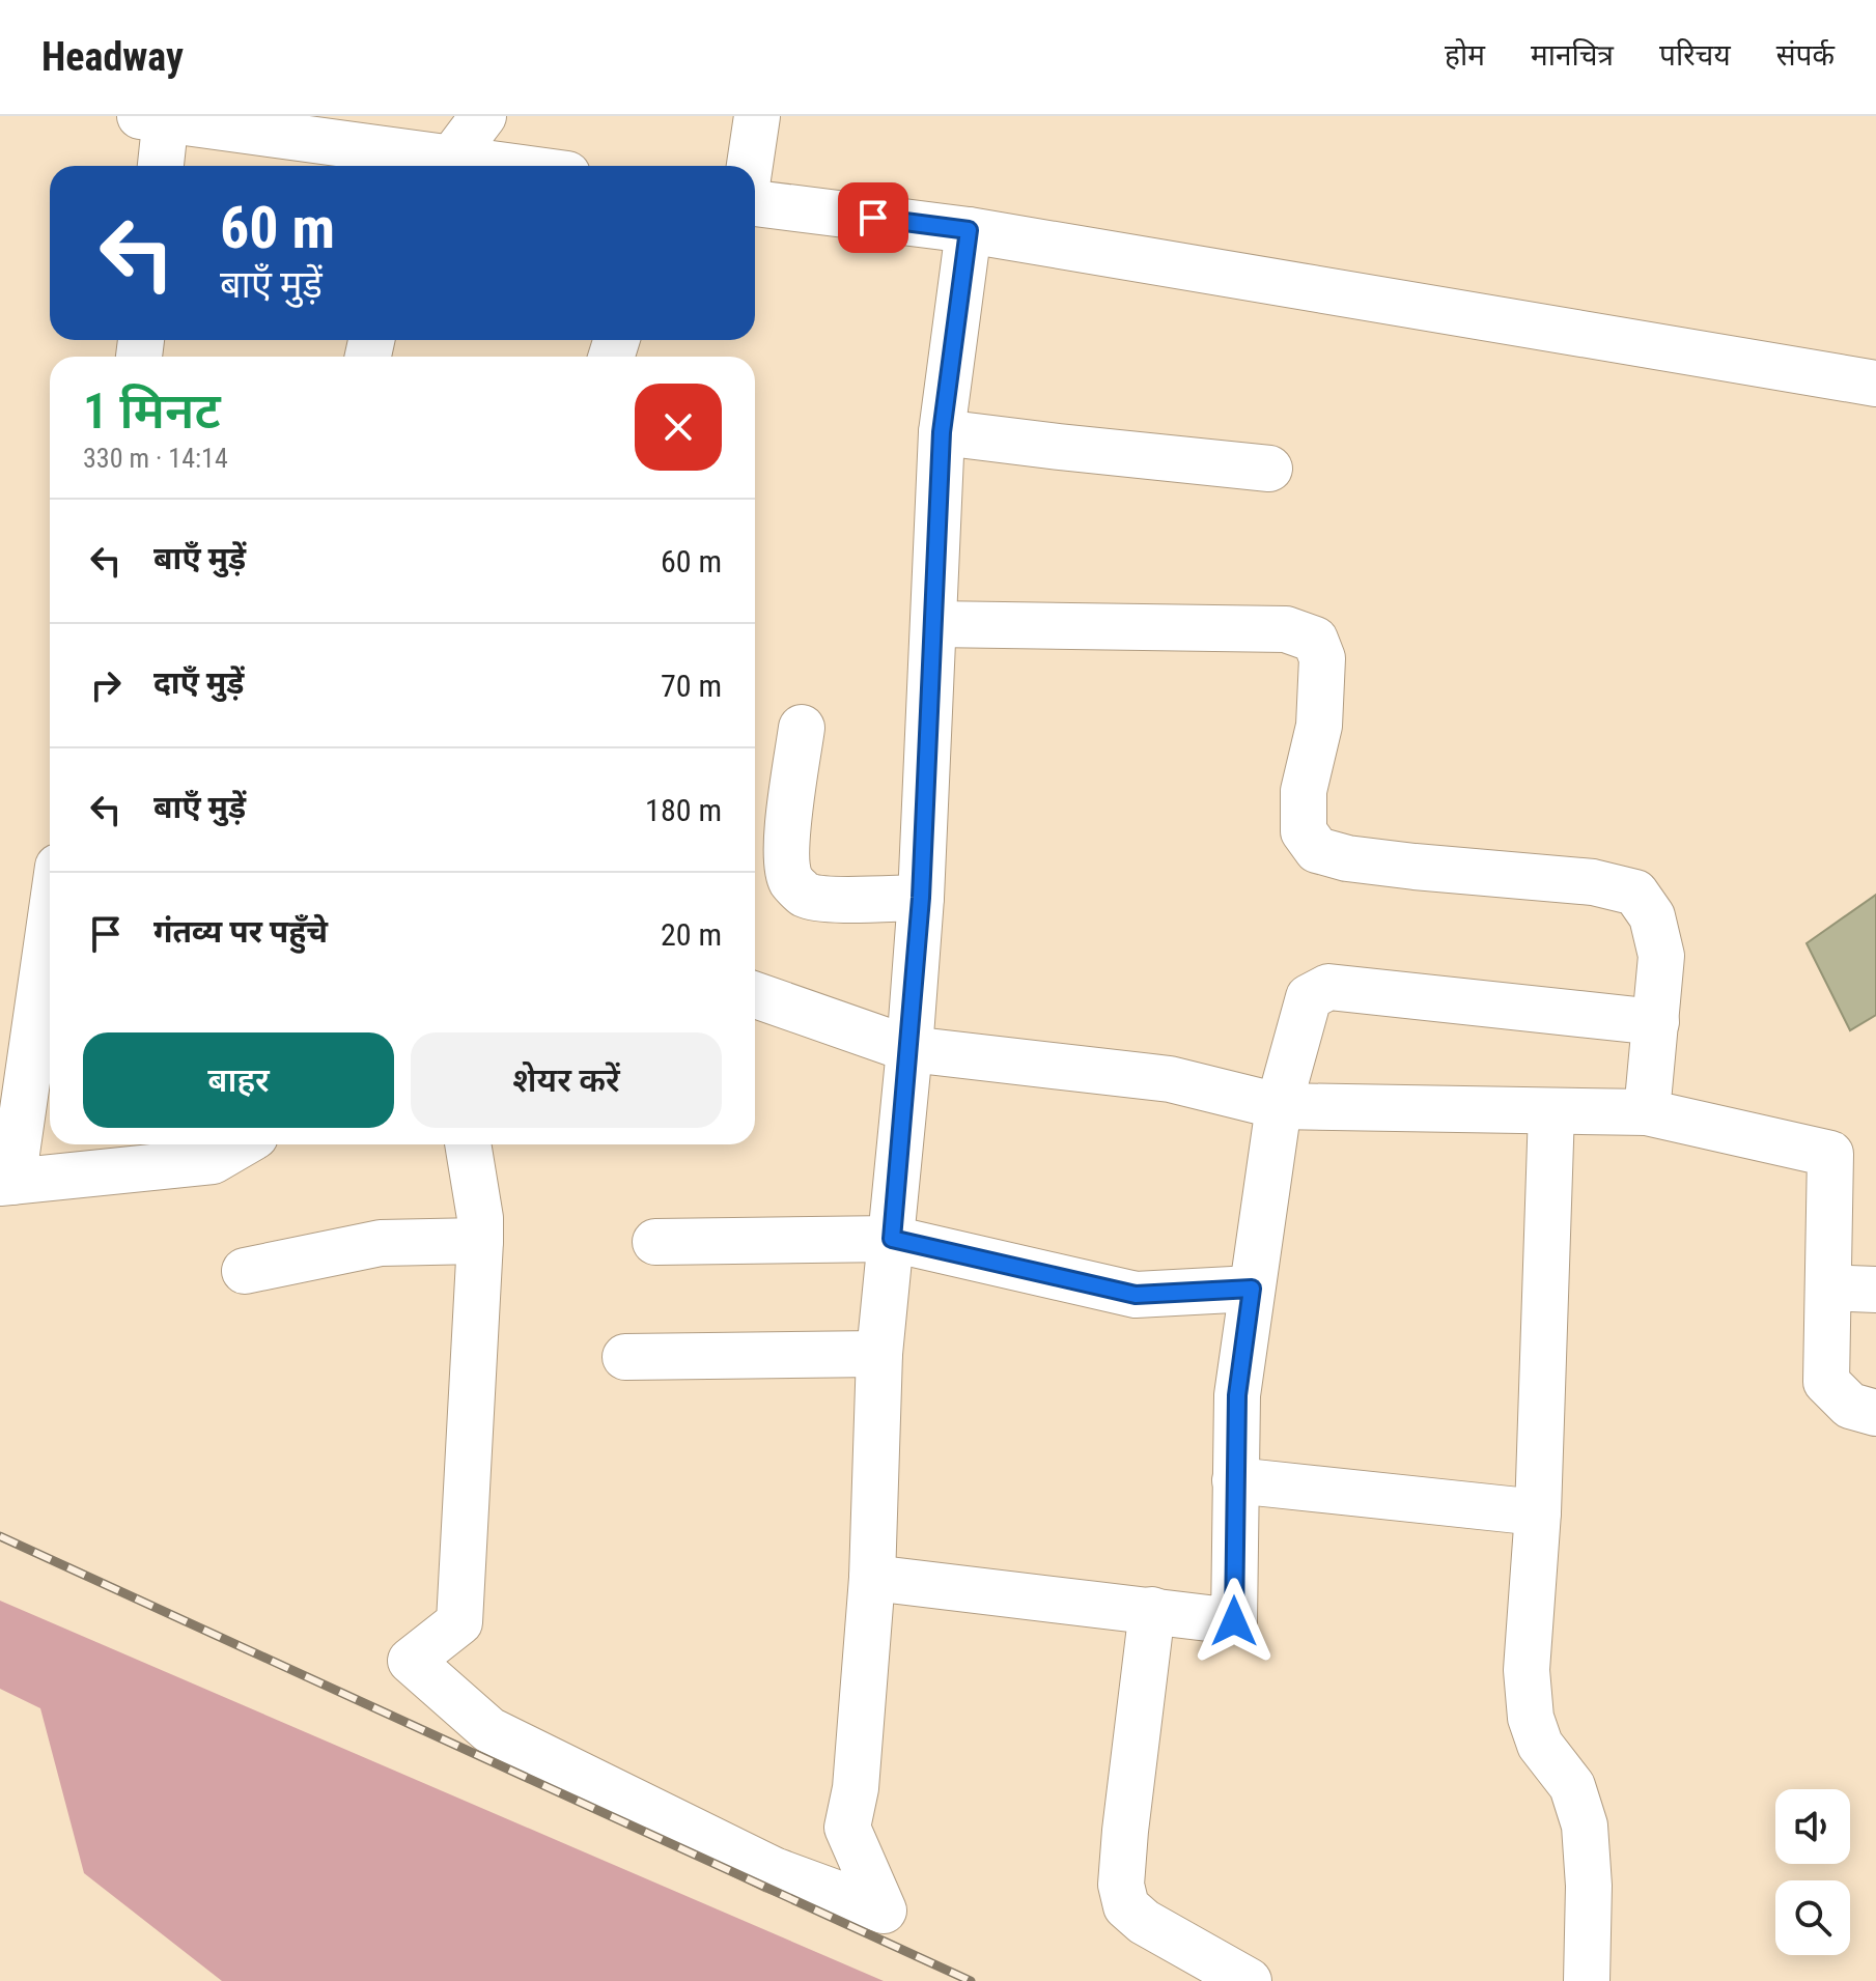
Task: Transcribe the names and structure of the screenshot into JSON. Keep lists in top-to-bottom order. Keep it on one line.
{"page":{"header":"Headway","nav":["होम","मानचित्र","परिचय","संपर्क"],"turn":["60 m","बाएँ मुड़ें"],"heading":["1 मिनट","330 m · 14:14"],"list":[{"name":"बाएँ मुड़ें","value":"60 m"},{"name":"दाएँ मुड़ें","value":"70 m"},{"name":"बाएँ मुड़ें","value":"180 m"},{"name":"गंतव्य पर पहुँचे","value":"20 m"}],"buttons":["बाहर","शेयर करें"]}}
